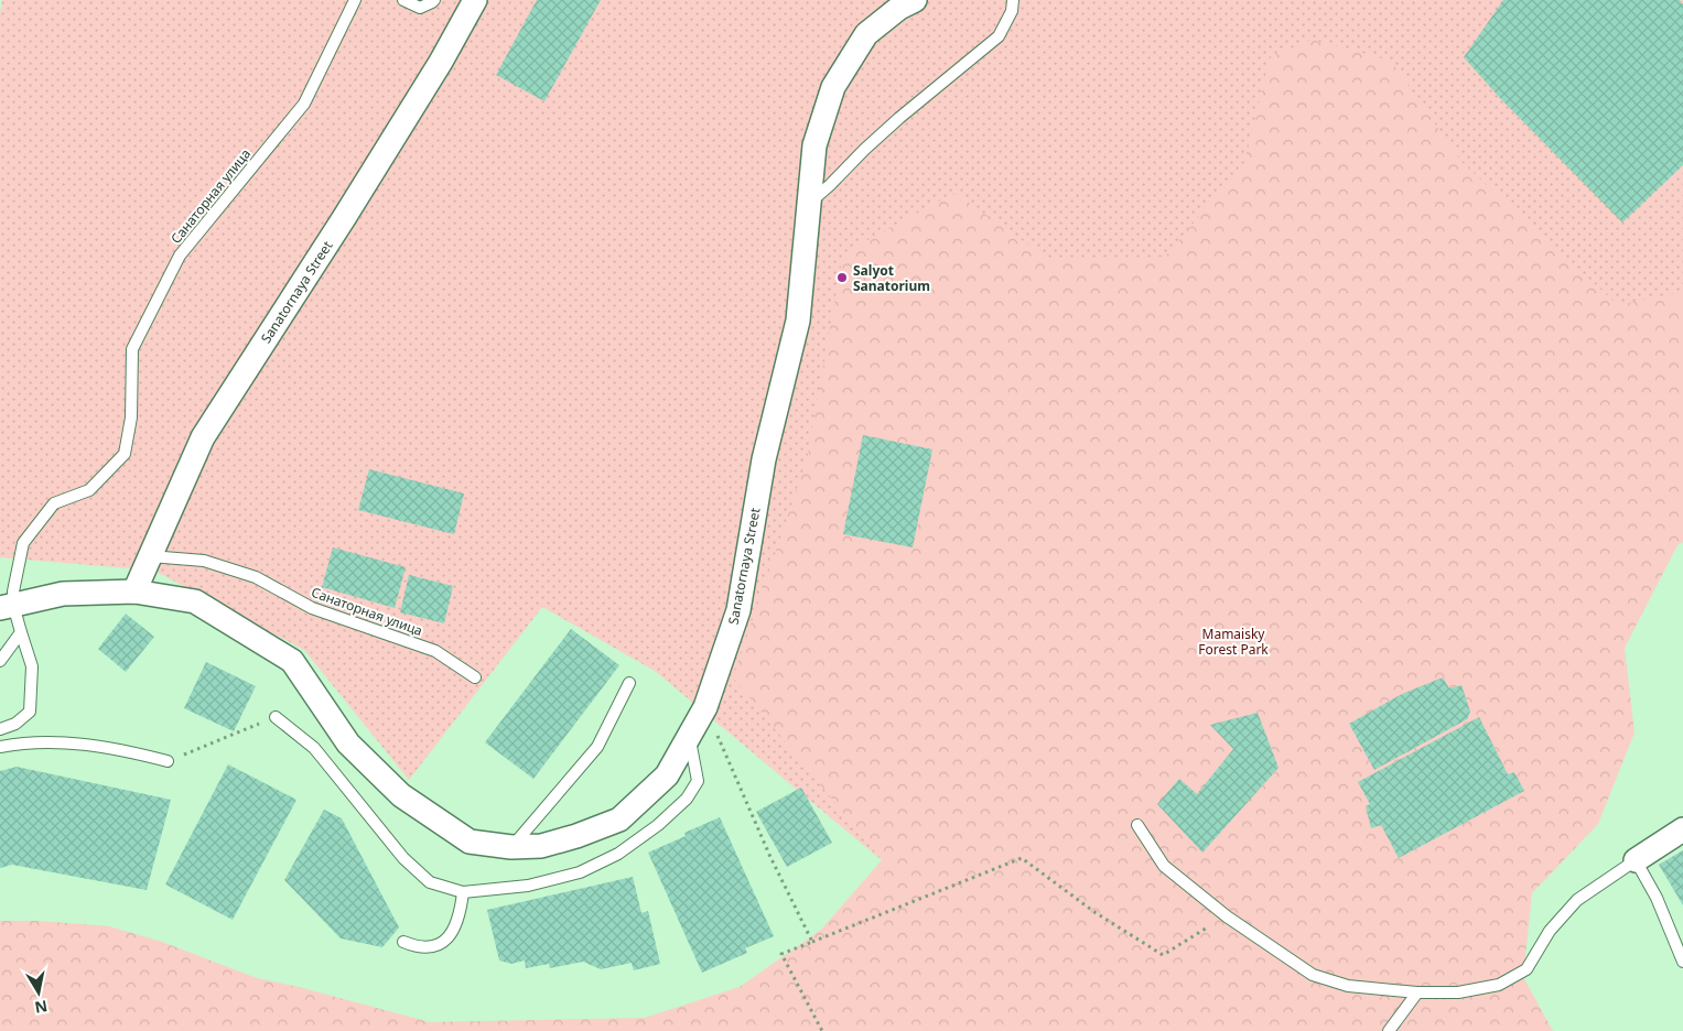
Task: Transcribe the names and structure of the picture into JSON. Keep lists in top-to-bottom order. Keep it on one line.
{"streets":{"street":["Sanatornaya Street"],"lane":["Санаторная улица"]},"crossings":[["Санаторная улица","Sanatornaya Street"]],"parks":["Mamaisky Forest Park"],"places":["Salyot Sanatorium"],"north":"bottom"}
